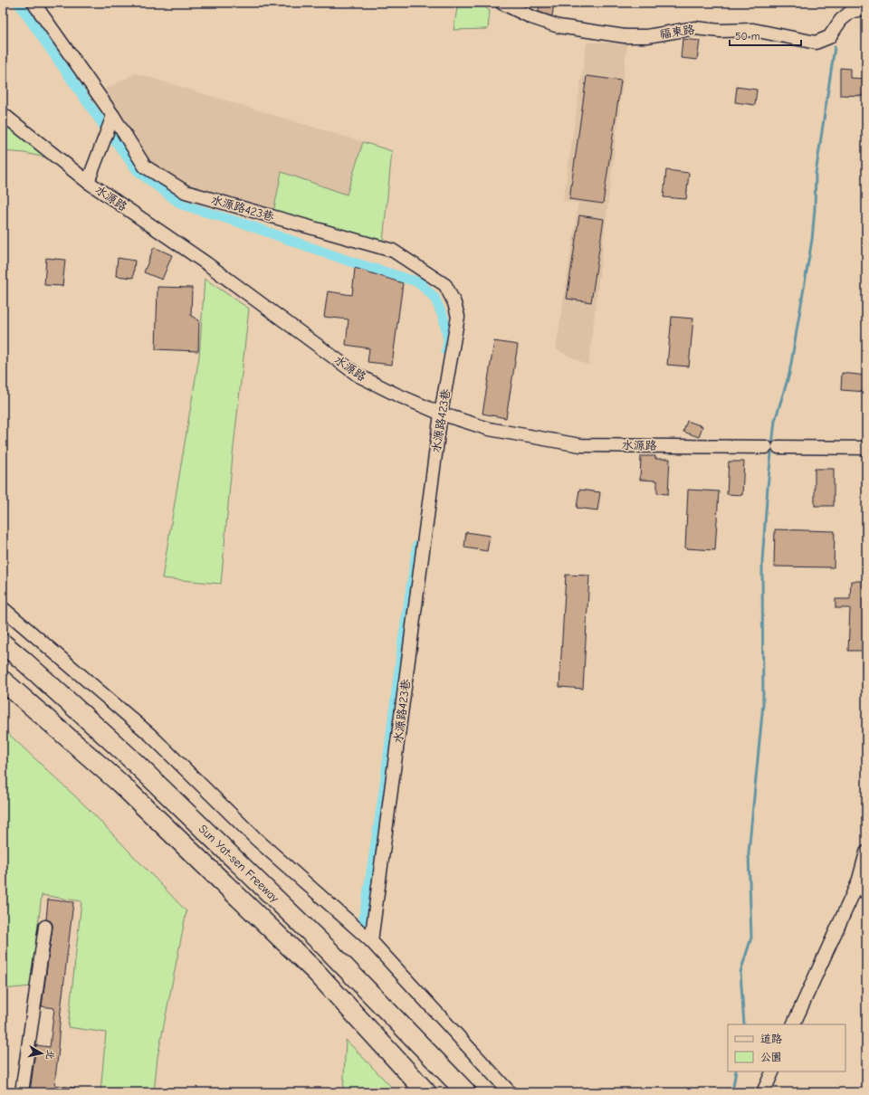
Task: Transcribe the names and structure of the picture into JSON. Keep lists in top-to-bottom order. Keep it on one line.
{"streets":{"highway":["Sun Yat-sen Freeway"],"street":["福東路","水源路","水源路423巷"]},"crossings":[["水源路","水源路423巷"]],"legend":["道路","公園"],"scale_bar":"50 m","north":"right"}
